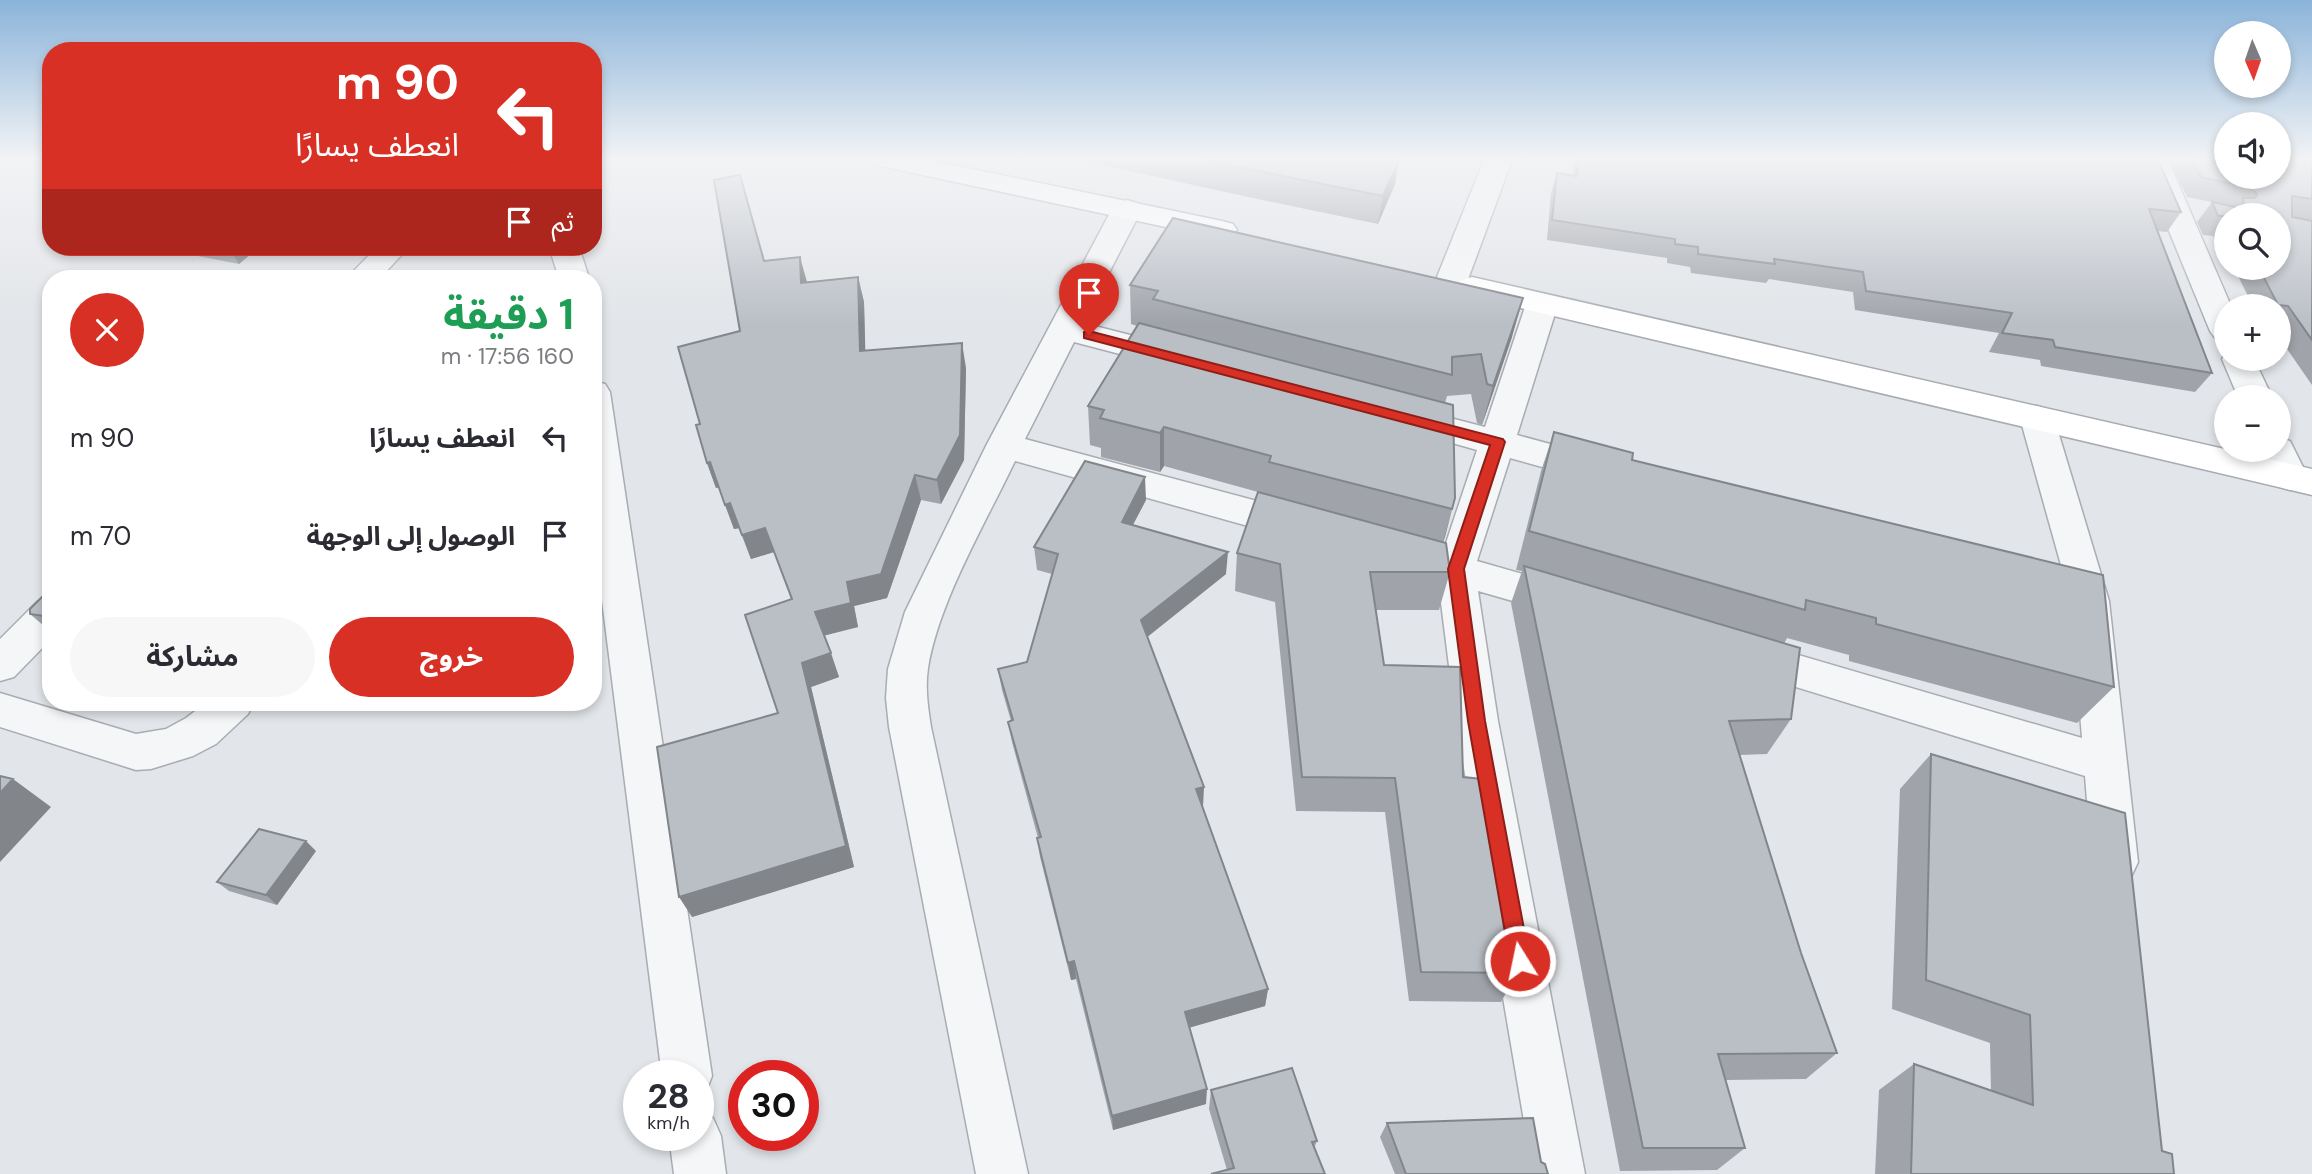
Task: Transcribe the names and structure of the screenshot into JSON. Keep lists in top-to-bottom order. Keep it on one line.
{"north":"bottom","page":{"map_buttons":["+","−"],"turn":["90 m","انعطف يسارًا"],"then":"ثم","heading":["1 دقيقة","160 m · 17:56"],"list":[{"name":"انعطف يسارًا","value":"90 m"},{"name":"الوصول إلى الوجهة","value":"70 m"}],"buttons":["خروج","مشاركة"],"speed":"28 km/h","limit":"30"}}
